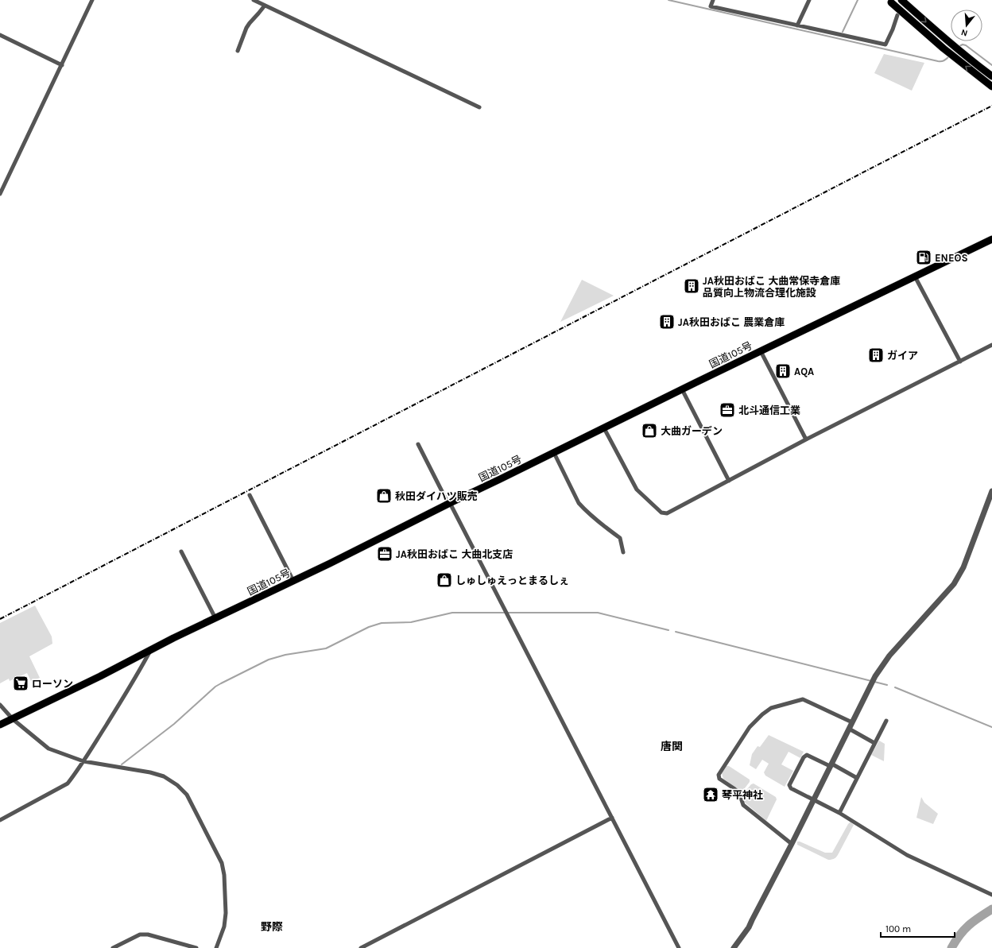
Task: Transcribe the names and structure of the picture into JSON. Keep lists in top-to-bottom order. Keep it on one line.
{"streets":{"highway":["国道105号"]},"districts":["唐関","野際"],"places":{"fuel station":["ENEOS"],"building":["JA秋田おばこ 大曲常保寺倉庫 品質向上物流合理化施設","JA秋田おばこ 農業倉庫","ガイア","AQA"],"office":["北斗通信工業","JA秋田おばこ 大曲北支店"],"shop":["大曲ガーデン","秋田ダイハツ販売","しゅしゅえっとまるしぇ"],"supermarket":["ローソン"],"temple":["琴平神社"]},"scale_bar":"100 m","north":"bottom"}
